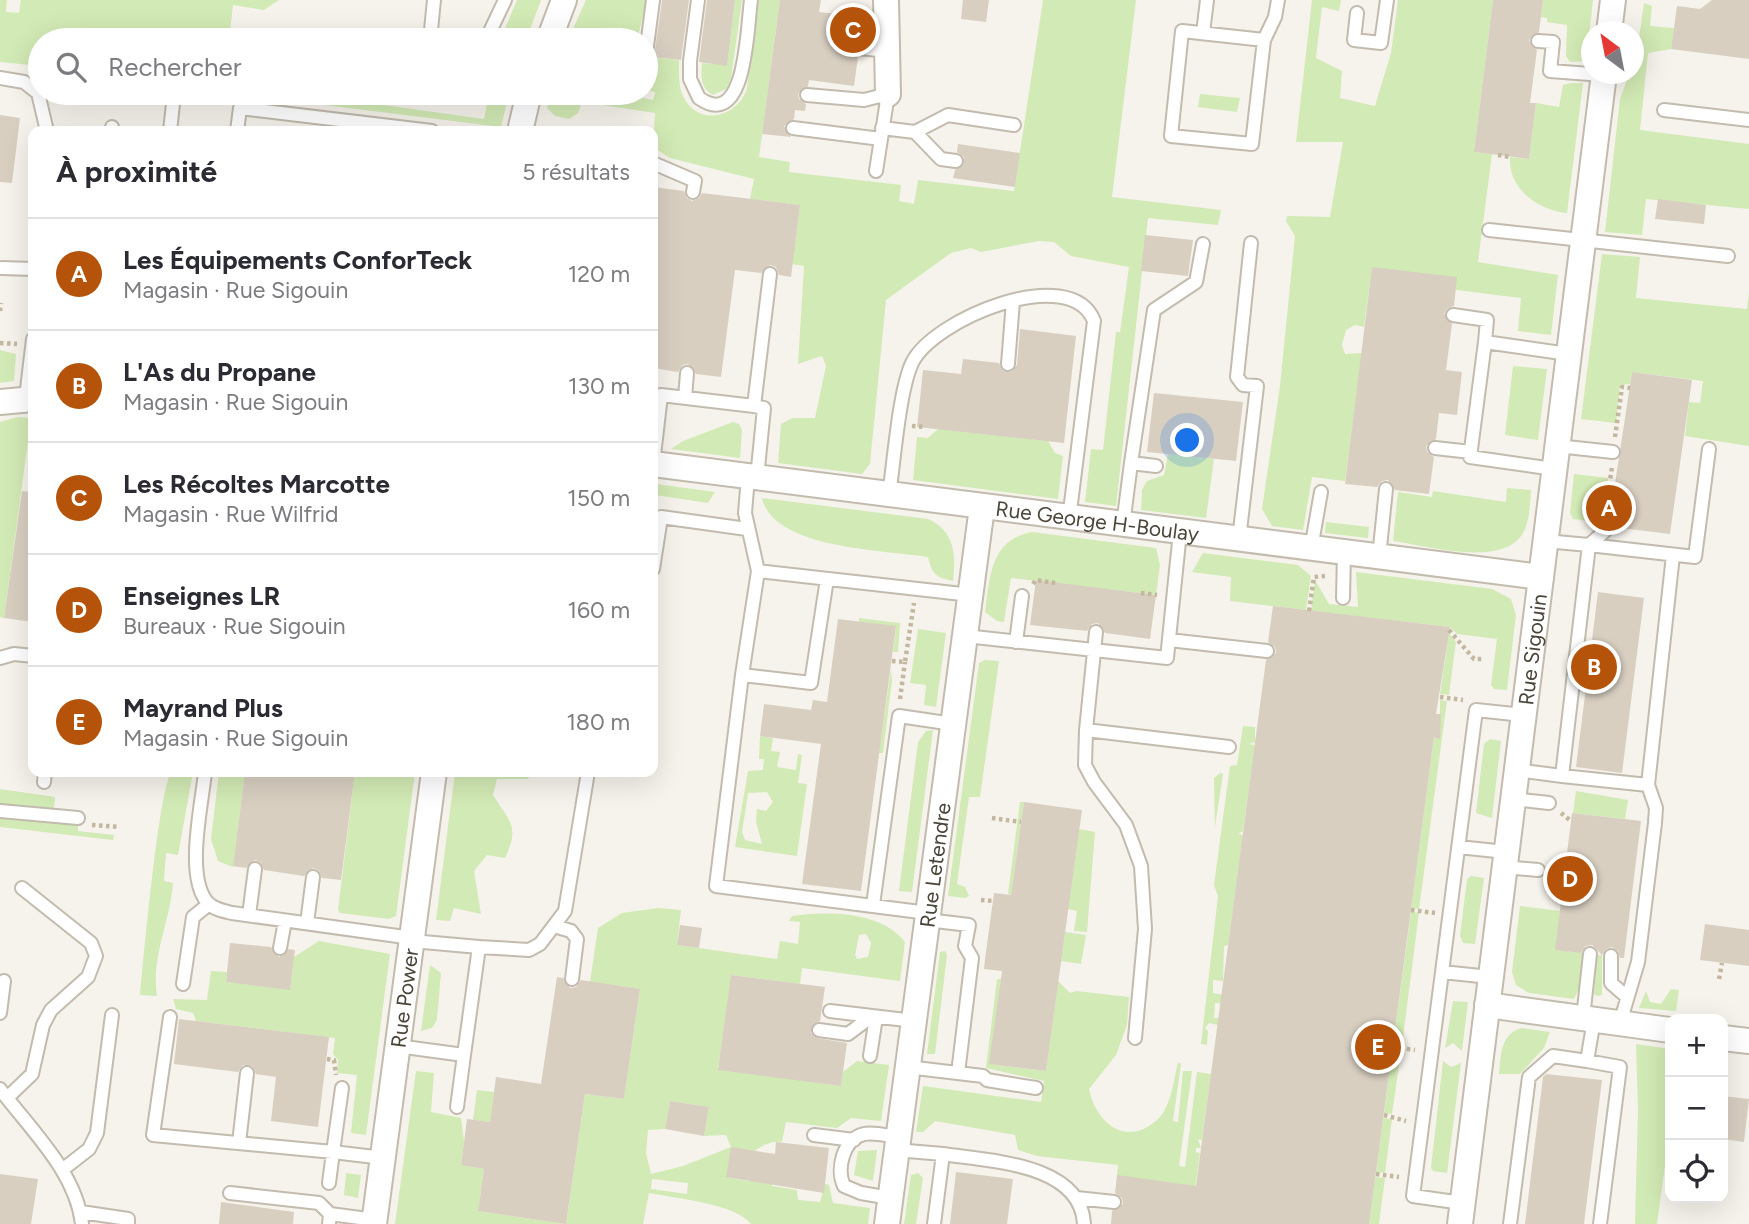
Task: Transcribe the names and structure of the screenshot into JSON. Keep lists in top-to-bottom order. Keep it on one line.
{"streets":{"street":["Rue George H-Boulay","Rue Sigouin","Rue Letendre","Rue Power"]},"crossings":[["Rue George H-Boulay","Rue Sigouin"],["Rue George H-Boulay","Rue Letendre"]],"north":"top left","page":{"pins":["C","A","B","D","E"],"search":"Rechercher","heading":["À proximité","5 résultats"],"list":[{"mark":"A","name":"Les Équipements ConforTeck","note":"Magasin · Rue Sigouin","value":"120 m"},{"mark":"B","name":"L'As du Propane","note":"Magasin · Rue Sigouin","value":"130 m"},{"mark":"C","name":"Les Récoltes Marcotte","note":"Magasin · Rue Wilfrid","value":"150 m"},{"mark":"D","name":"Enseignes LR","note":"Bureaux · Rue Sigouin","value":"160 m"},{"mark":"E","name":"Mayrand Plus","note":"Magasin · Rue Sigouin","value":"180 m"}],"map_buttons":["+","−"]}}
